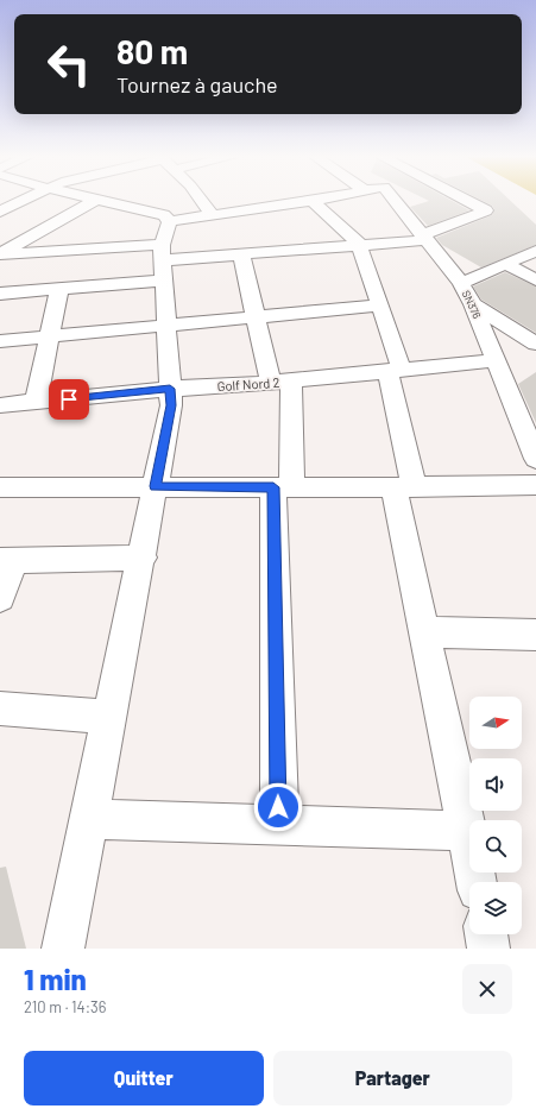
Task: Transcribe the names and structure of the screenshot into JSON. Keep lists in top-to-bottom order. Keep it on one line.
{"streets":{"street":["SN376","Golf Nord 2"]},"crossings":[["SN376","Golf Nord 2"]],"north":"right","page":{"turn":["80 m","Tournez à gauche"],"heading":["1 min","210 m · 14:36"],"buttons":["Quitter","Partager"]}}
